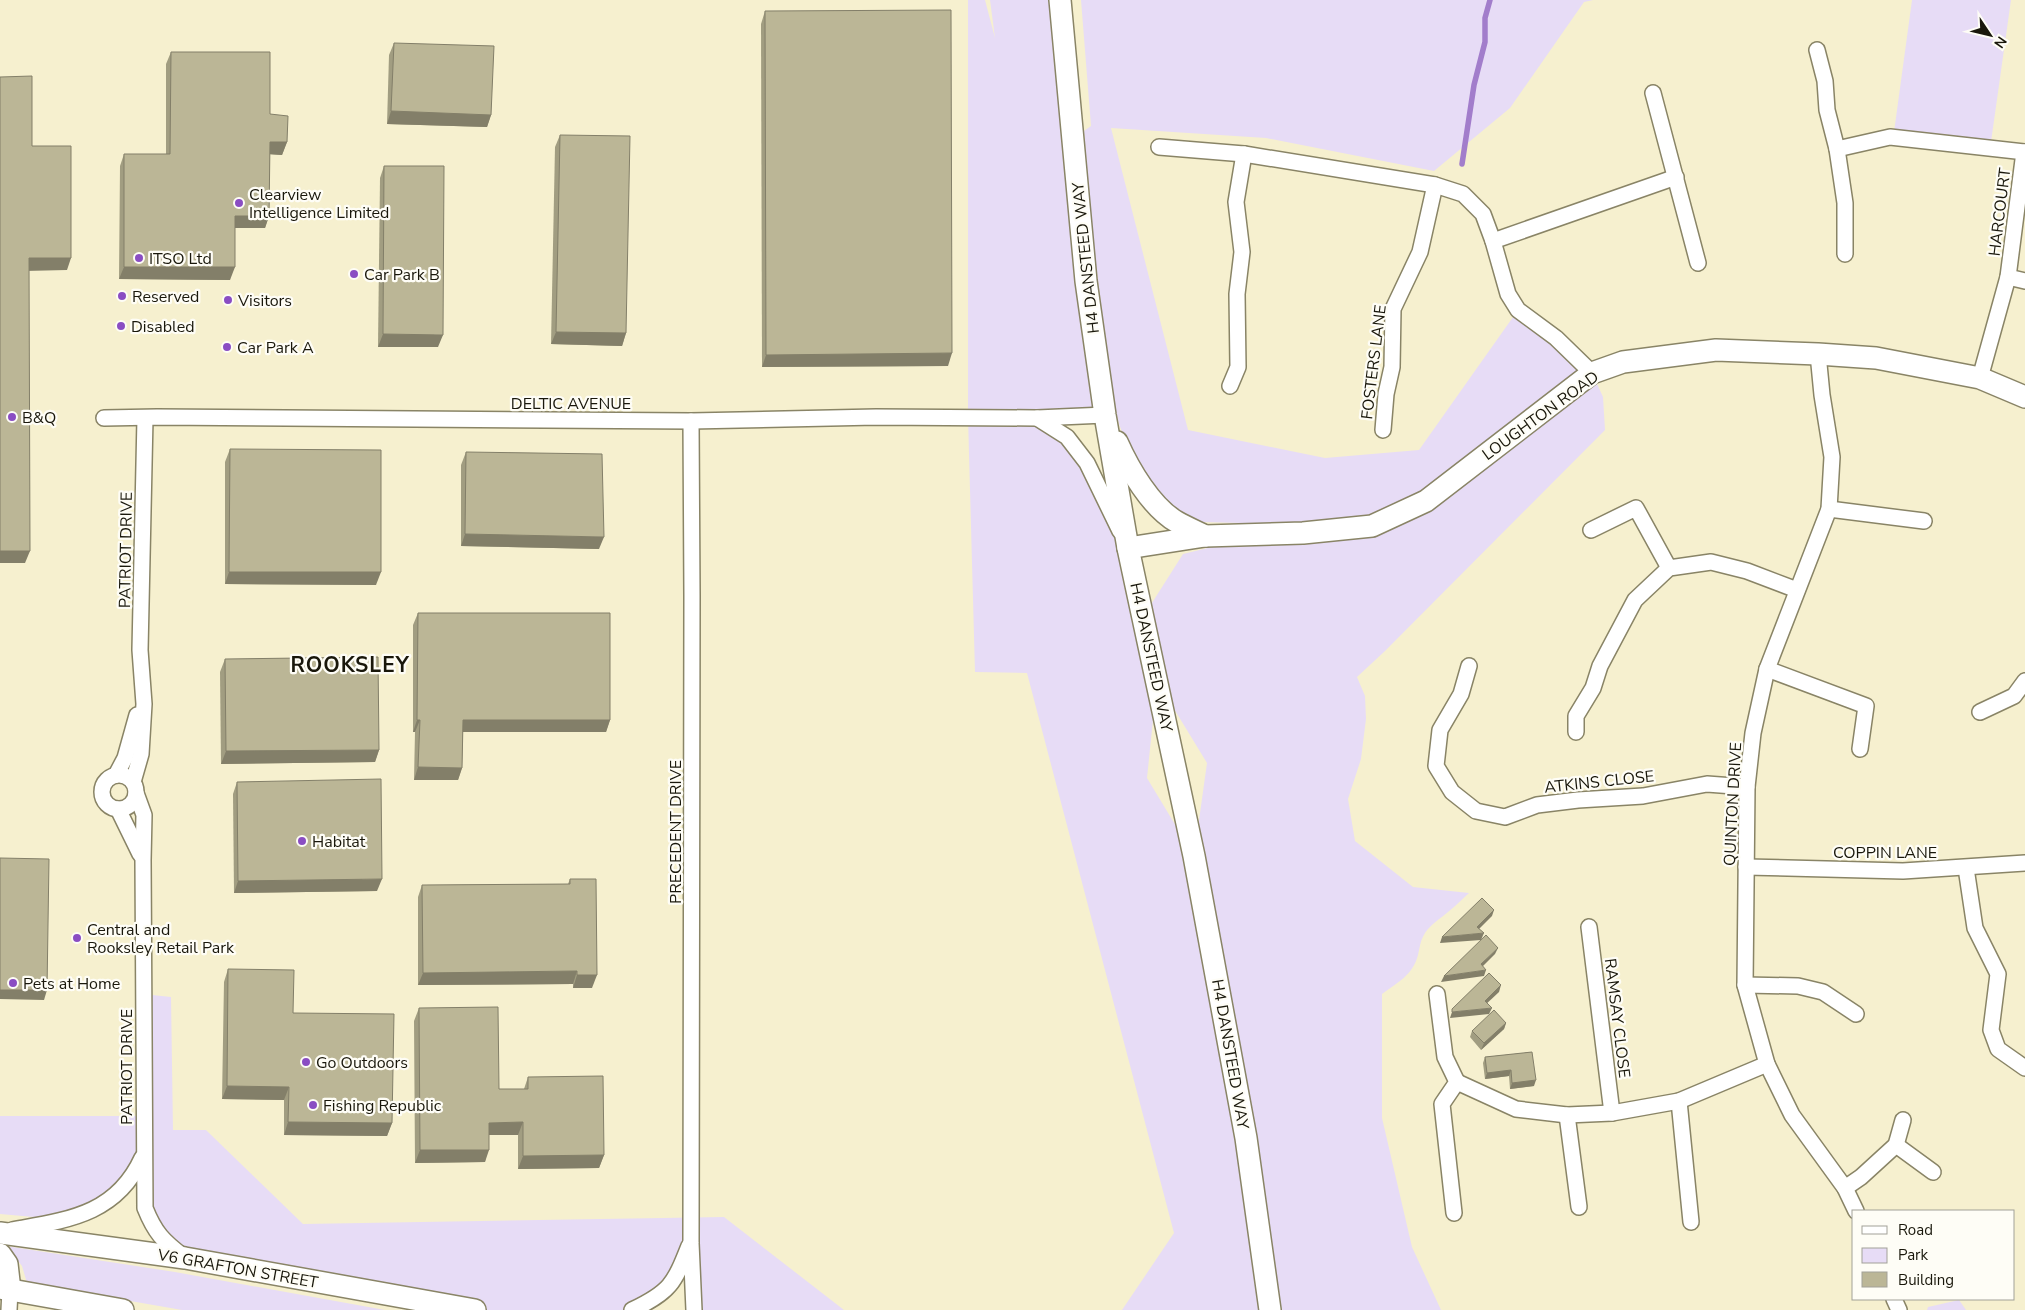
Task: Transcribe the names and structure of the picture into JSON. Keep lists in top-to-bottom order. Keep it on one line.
{"streets":{"street":["HARCOURT","H4 DANSTEED WAY","FOSTERS LANE","DELTIC AVENUE","LOUGHTON ROAD","PATRIOT DRIVE","ATKINS CLOSE","QUINTON DRIVE","PRECEDENT DRIVE","COPPIN LANE","RAMSAY CLOSE","V6 GRAFTON STREET"]},"crossings":[["HARCOURT","LOUGHTON ROAD"],["H4 DANSTEED WAY","DELTIC AVENUE"],["H4 DANSTEED WAY","LOUGHTON ROAD"],["DELTIC AVENUE","PATRIOT DRIVE"],["DELTIC AVENUE","PRECEDENT DRIVE"],["LOUGHTON ROAD","QUINTON DRIVE"],["PATRIOT DRIVE","V6 GRAFTON STREET"],["ATKINS CLOSE","QUINTON DRIVE"],["QUINTON DRIVE","COPPIN LANE"]],"districts":["ROOKSLEY"],"places":["Clearview Intelligence Limited","ITSO Ltd","Car Park B","Reserved","Visitors","Disabled","Car Park A","B&Q","Habitat","Central and Rooksley Retail Park","Pets at Home","Go Outdoors","Fishing Republic"],"legend":["Road","Park","Building"],"north":"bottom right"}
